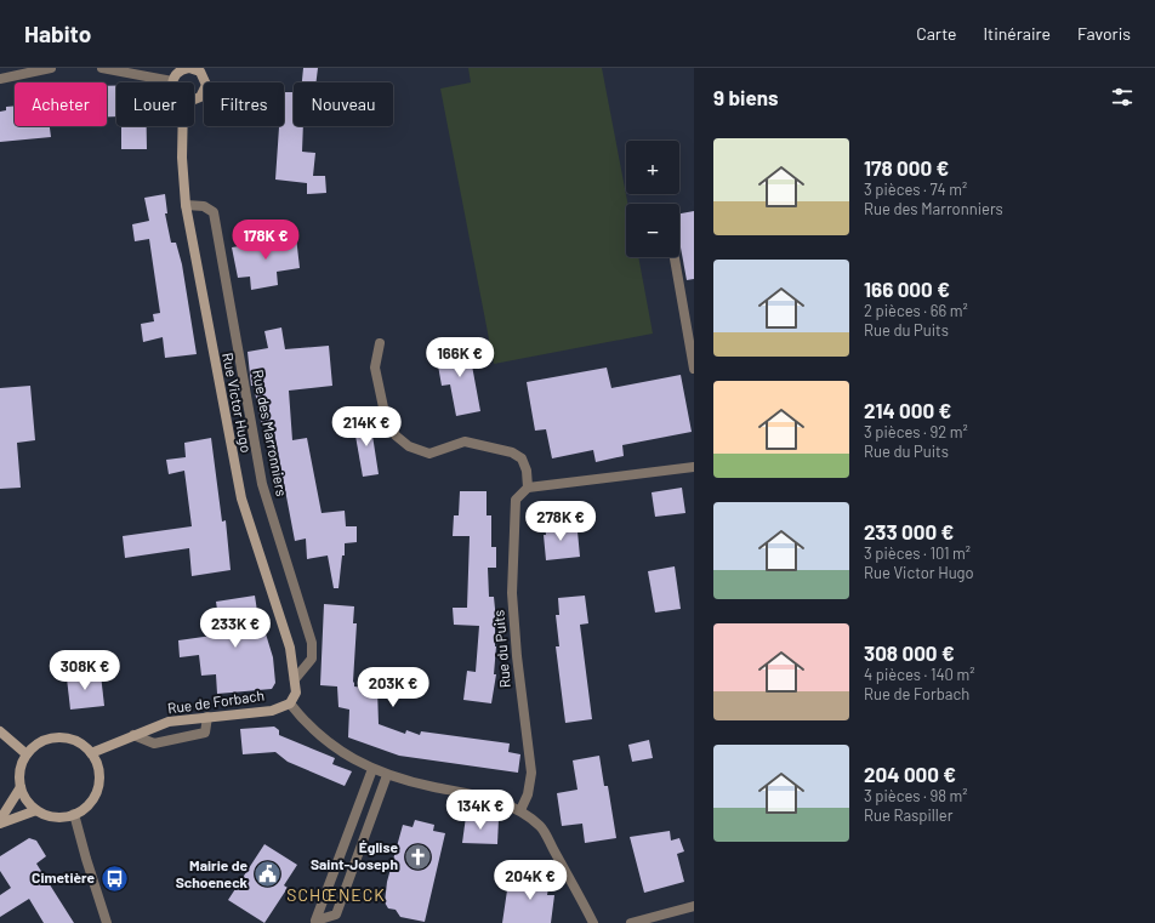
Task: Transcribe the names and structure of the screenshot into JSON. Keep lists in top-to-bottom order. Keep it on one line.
{"streets":{"street":["Rue Victor Hugo","Rue des Marronniers","Rue du Puits","Rue de Forbach"]},"crossings":[["Rue Victor Hugo","Rue des Marronniers"],["Rue Victor Hugo","Rue de Forbach"]],"districts":["SCHŒNECK"],"places":{"church":["Église Saint-Joseph"],"public building":["Mairie de Schoeneck"],"bus stop":["Cimetière"]},"page":{"header":"Habito","nav":["Carte","Itinéraire","Favoris"],"heading":"9 biens","chip":["Acheter","Louer","Filtres","Nouveau"],"list":[{"name":"178 000 €","note":"3 pièces · 74 m² · Rue des Marronniers"},{"name":"166 000 €","note":"2 pièces · 66 m² · Rue du Puits"},{"name":"214 000 €","note":"3 pièces · 92 m² · Rue du Puits"},{"name":"233 000 €","note":"3 pièces · 101 m² · Rue Victor Hugo"},{"name":"308 000 €","note":"4 pièces · 140 m² · Rue de Forbach"},{"name":"204 000 €","note":"3 pièces · 98 m² · Rue Raspiller"}],"map_buttons":["+","−"],"price":["178K €","166K €","214K €","278K €","233K €","308K €","203K €","134K €","204K €"]}}
